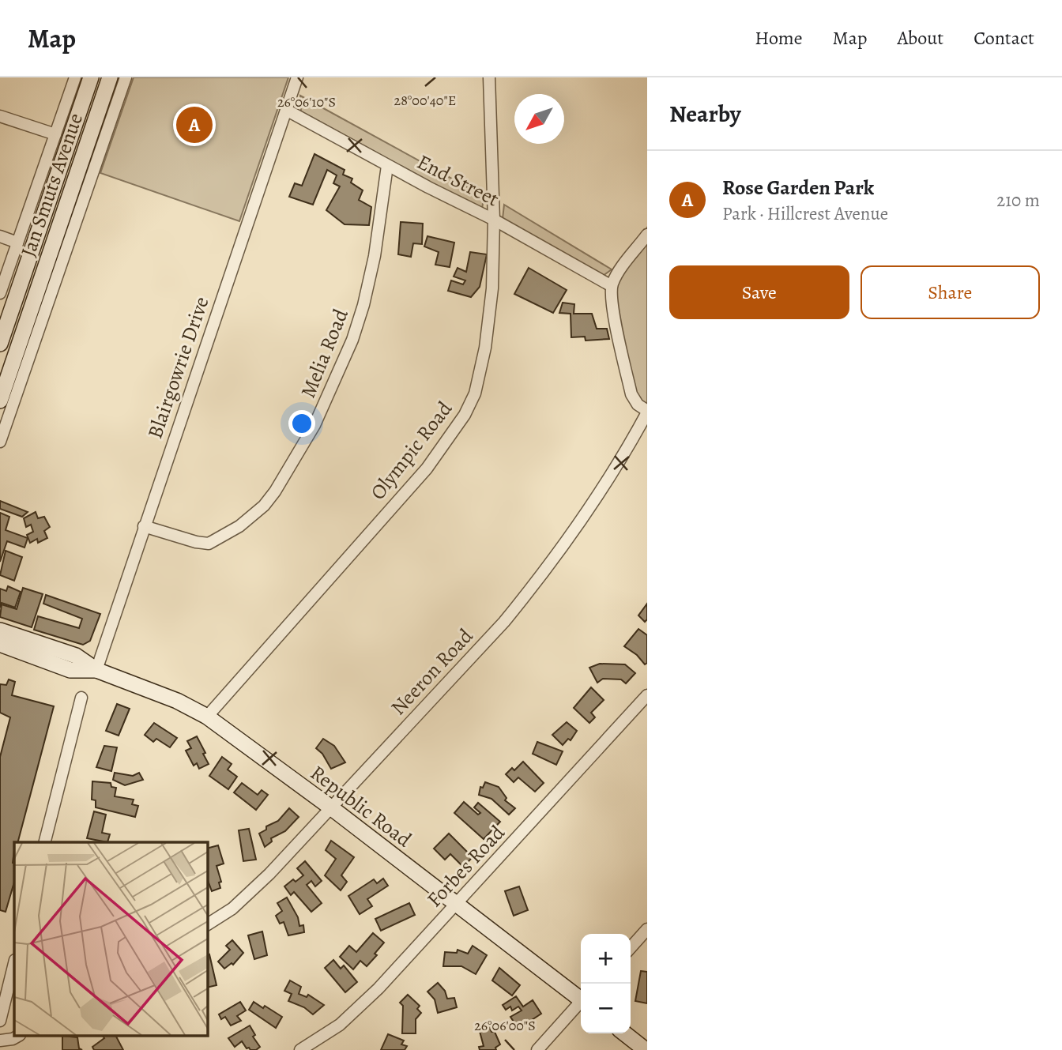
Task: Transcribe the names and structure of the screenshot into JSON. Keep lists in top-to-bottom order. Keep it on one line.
{"streets":{"main road":["Jan Smuts Avenue","Republic Road"],"street":["End Street","Melia Road","Blairgowrie Drive","Olympic Road","Neeron Road","Forbes Road"]},"crossings":[["End Street","Melia Road"],["End Street","Blairgowrie Drive"],["End Street","Olympic Road"],["Melia Road","Blairgowrie Drive"],["Blairgowrie Drive","Republic Road"],["Olympic Road","Republic Road"],["Neeron Road","Republic Road"],["Republic Road","Forbes Road"]],"north":"bottom left","page":{"header":"Map","nav":["Home","Map","About","Contact"],"heading":"Nearby","pins":"A","list":[{"mark":"A","name":"Rose Garden Park","note":"Park · Hillcrest Avenue","value":"210 m"}],"buttons":["Save","Share"],"map_buttons":["+","−"]},"coordinates":["28°00'40\"E","26°06'10\"S","26°06'00\"S"]}
